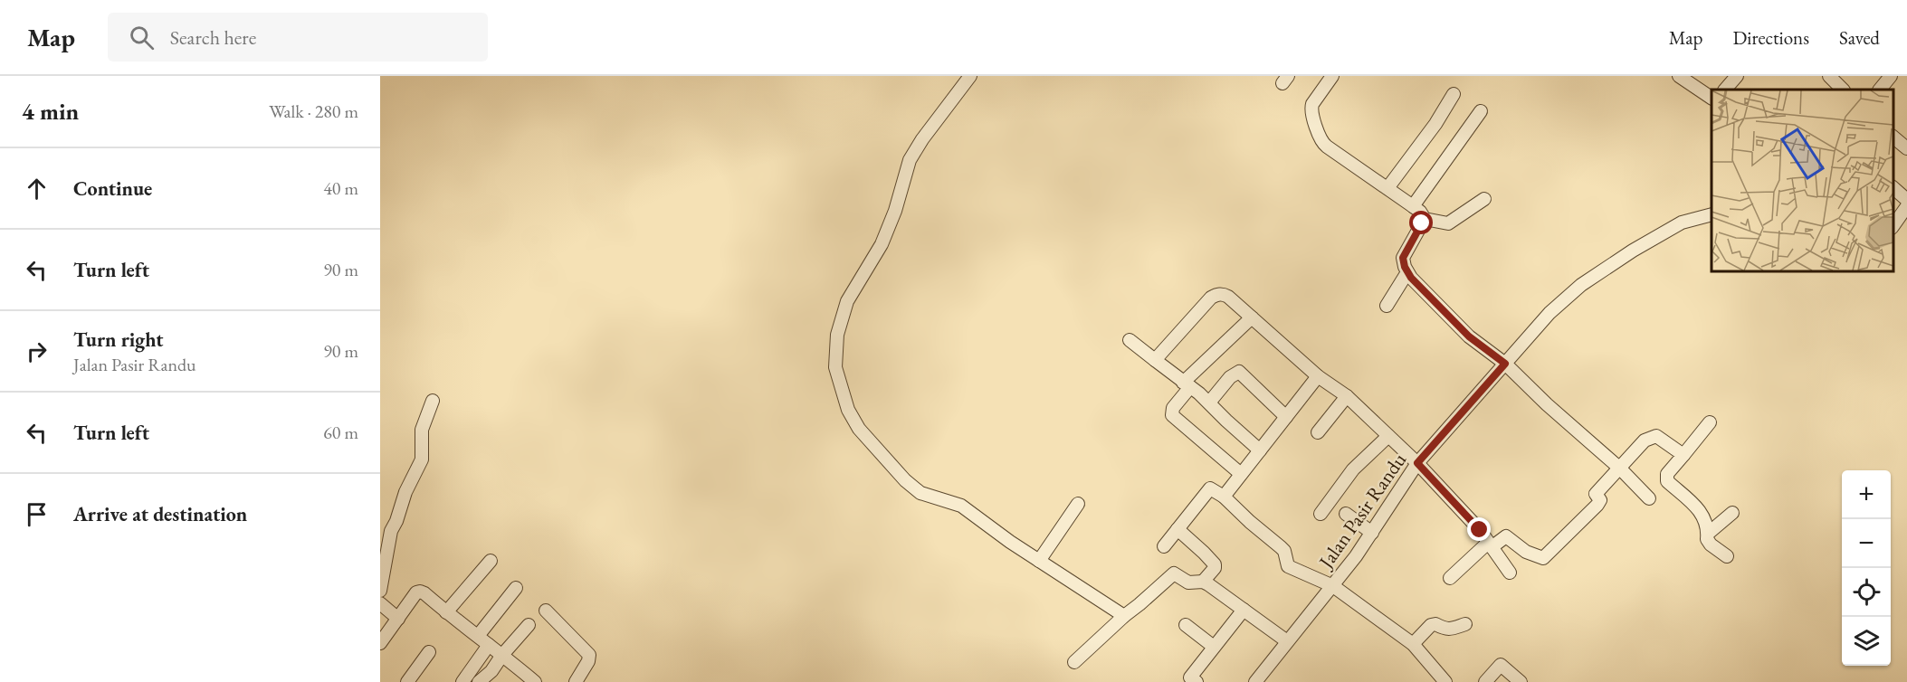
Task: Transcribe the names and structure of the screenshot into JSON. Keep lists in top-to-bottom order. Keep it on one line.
{"streets":{"street":["Jalan Pasir Randu"]},"page":{"header":"Map","search":"Search here","nav":["Map","Directions","Saved"],"heading":["4 min","Walk · 280 m"],"list":[["Continue","40 m"],["Turn left","90 m"],["Turn right","Jalan Pasir Randu","90 m"],["Turn left","60 m"],"Arrive at destination"],"map_buttons":["+","−"]}}
